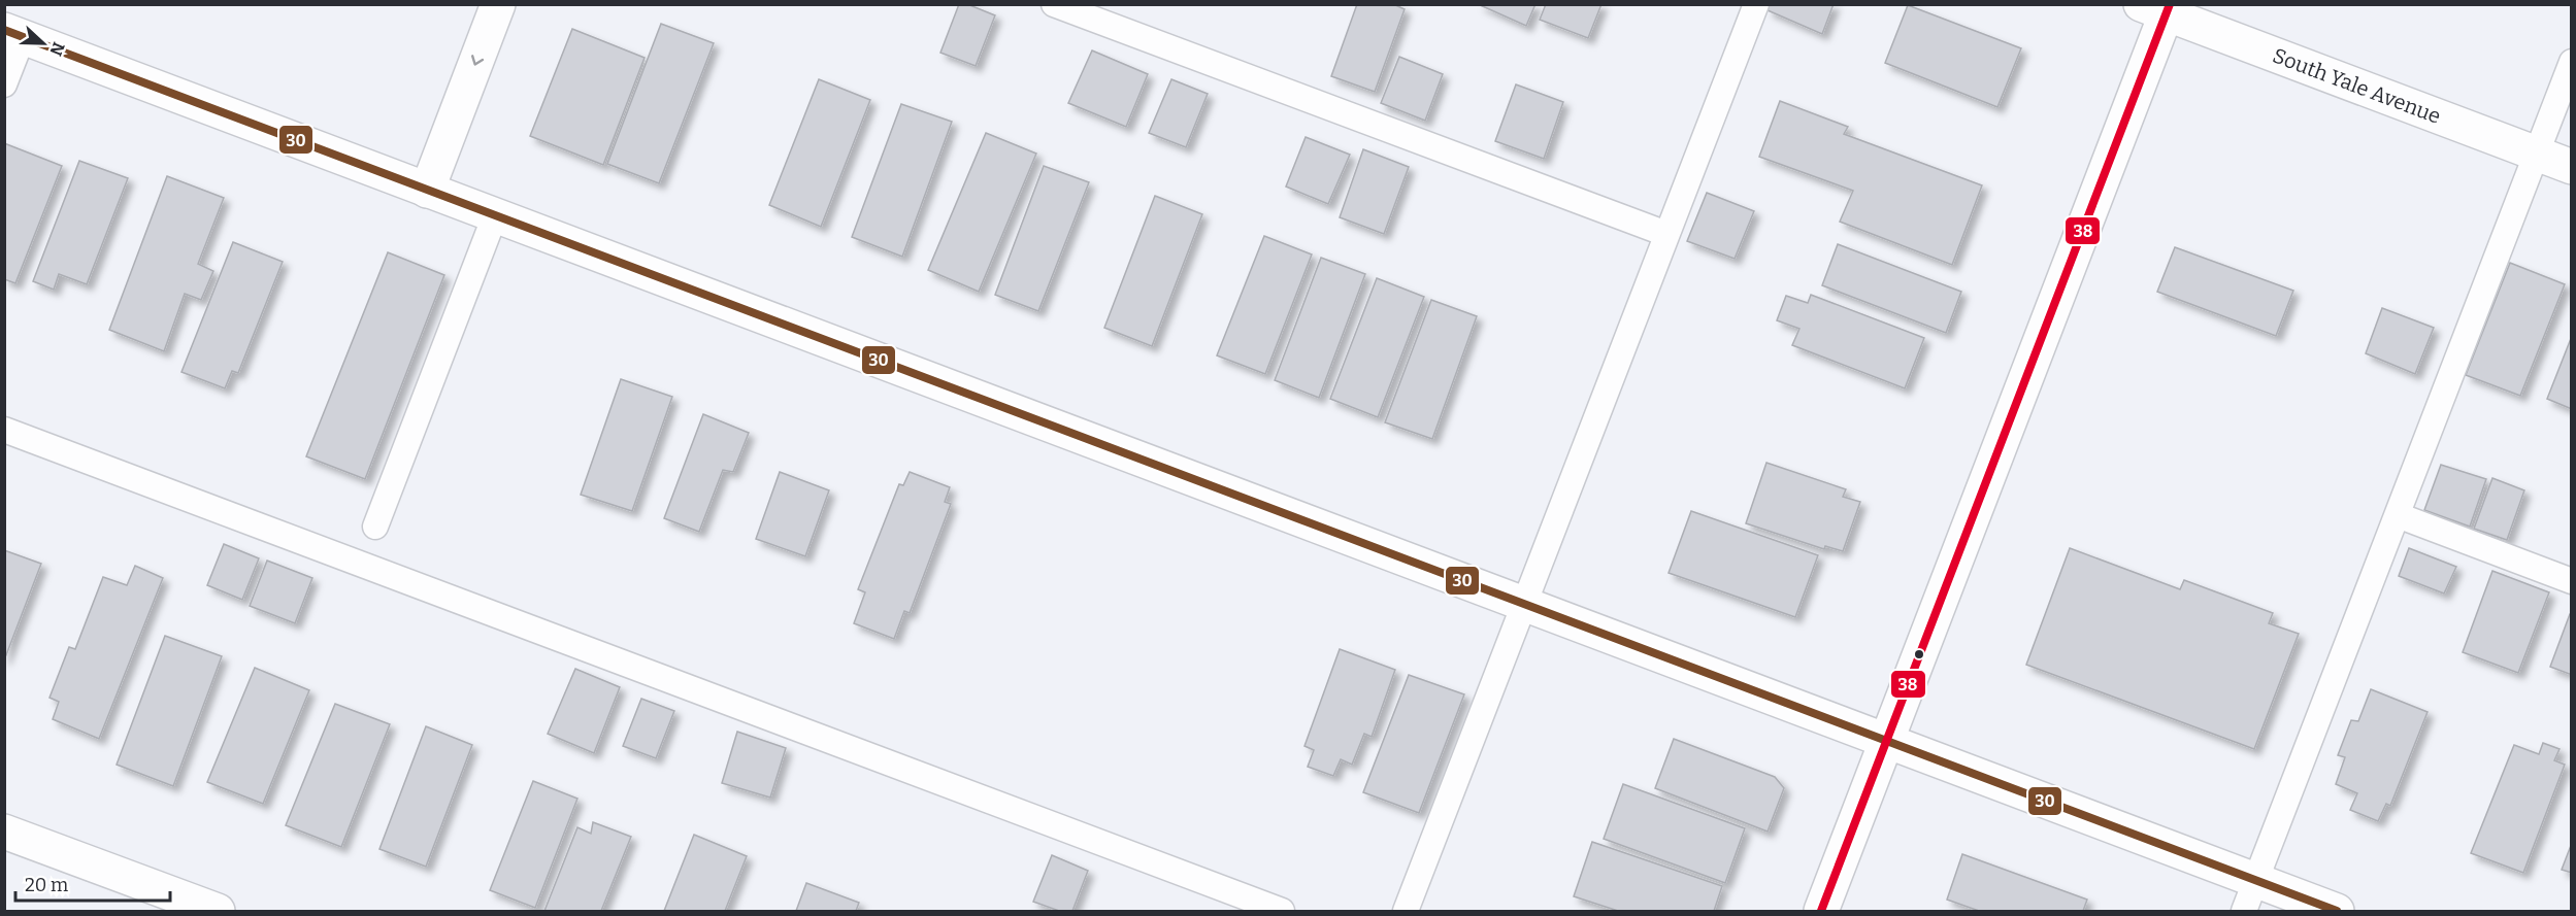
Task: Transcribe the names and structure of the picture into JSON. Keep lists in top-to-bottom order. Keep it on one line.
{"streets":{"street":["South Yale Avenue"]},"lines":["transit line 38","transit line 30"],"scale_bar":"20 m","north":"right"}
